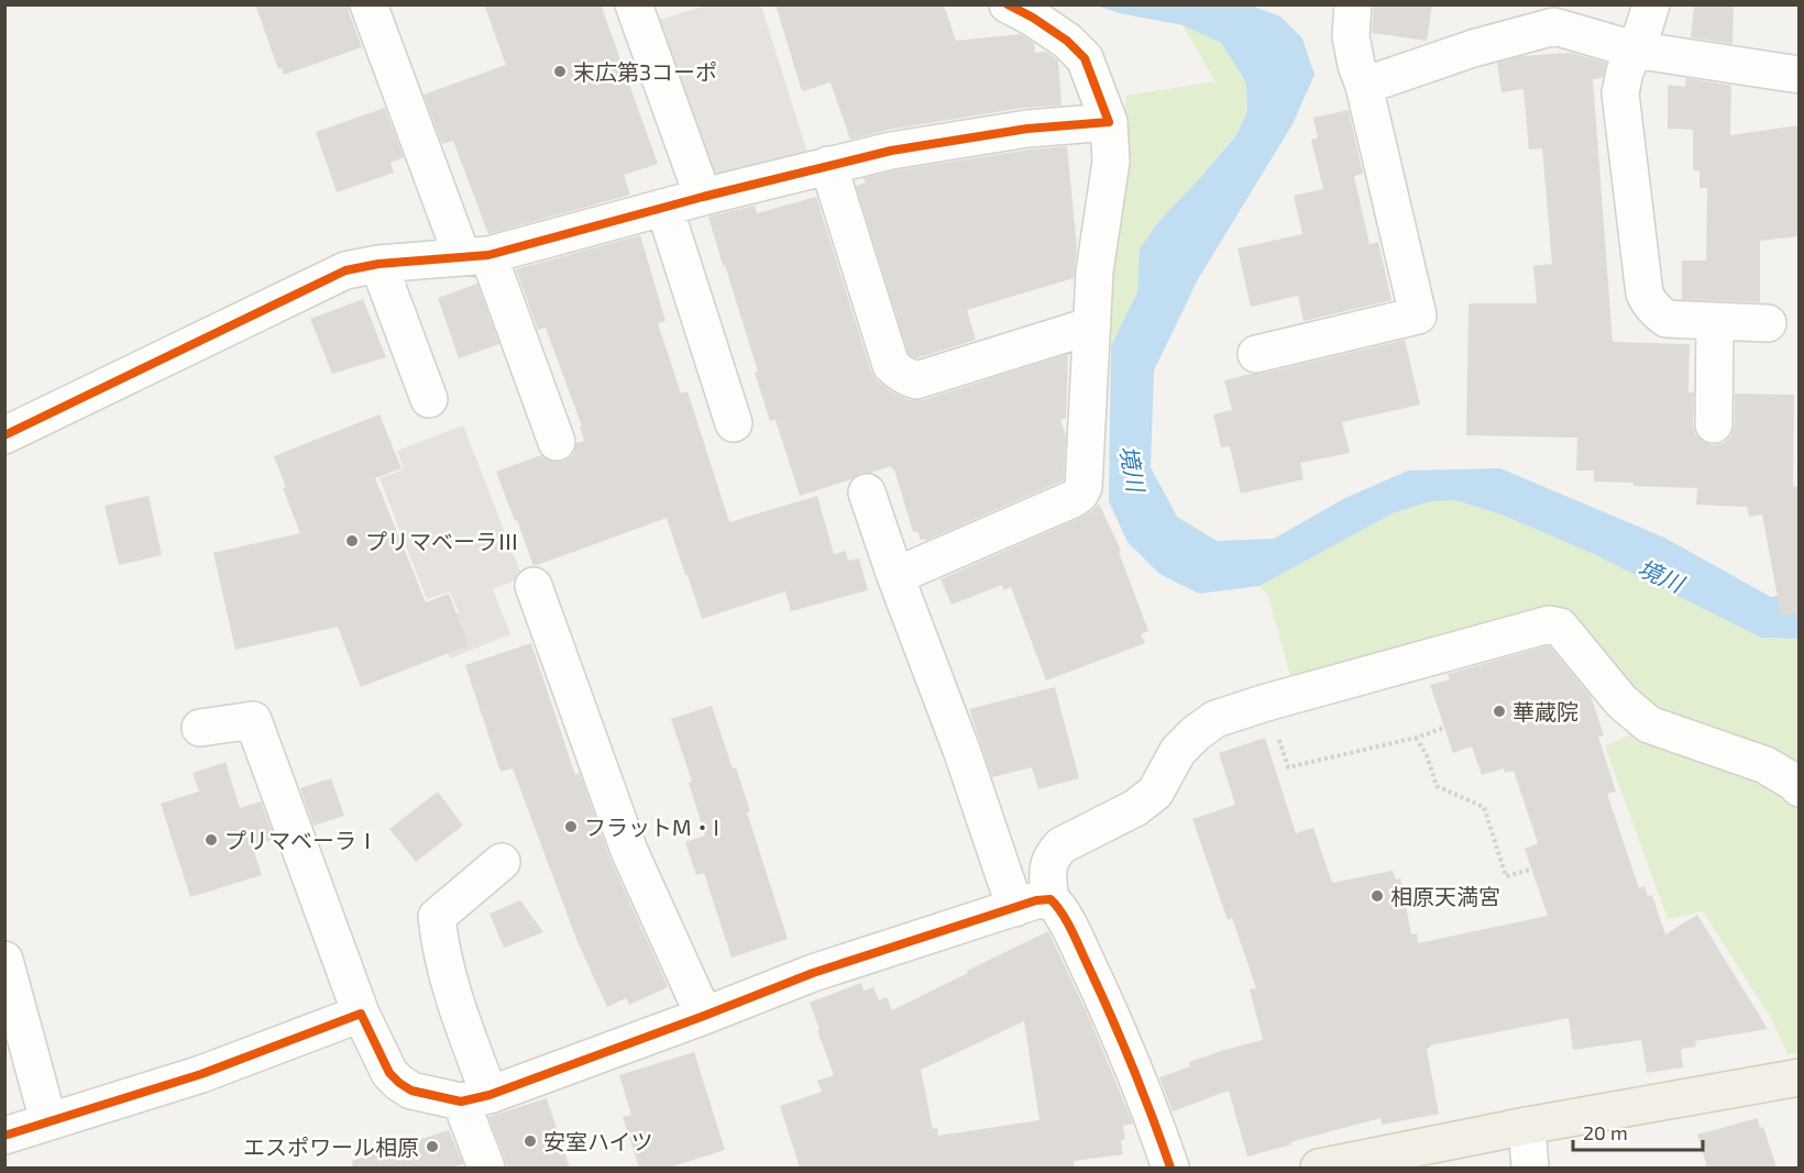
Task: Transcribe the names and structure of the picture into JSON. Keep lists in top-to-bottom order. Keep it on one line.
{"water":["境川"],"places":["末広第3コーポ","プリマベーラⅢ","華蔵院","フラットM・I","プリマベーラⅠ","相原天満宮","安室ハイツ","エスポワール相原"],"scale_bar":"20 m"}
